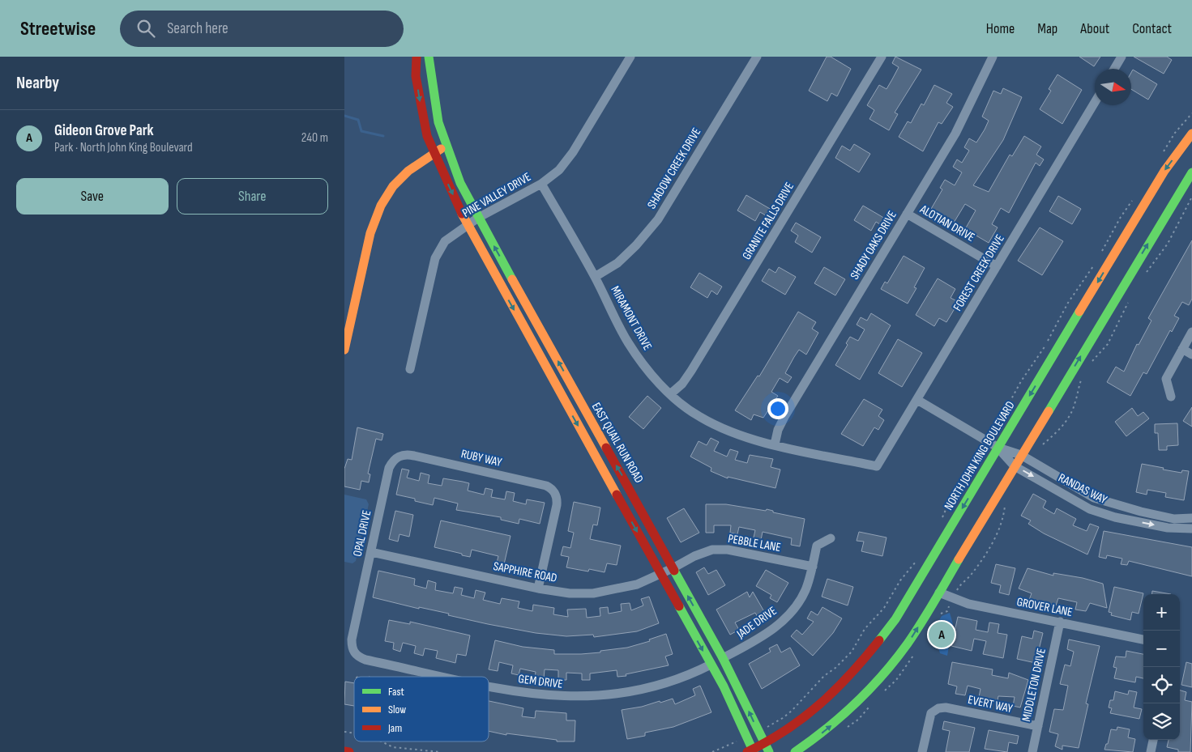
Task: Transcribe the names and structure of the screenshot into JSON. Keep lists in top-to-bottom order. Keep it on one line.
{"streets":{"street":["SHADOW CREEK DRIVE","PINE VALLEY DRIVE","GRANITE FALLS DRIVE","ALOTIAN DRIVE","SHADY OAKS DRIVE","FOREST CREEK DRIVE","MIRAMONT DRIVE","EAST QUAIL RUN ROAD","NORTH JOHN KING BOULEVARD","RUBY WAY","RANDAS WAY","OPAL DRIVE","PEBBLE LANE","SAPPHIRE ROAD","GROVER LANE","JADE DRIVE","GEM DRIVE","MIDDLETON DRIVE","EVERT WAY"]},"crossings":[["SHADOW CREEK DRIVE","MIRAMONT DRIVE"],["PINE VALLEY DRIVE","MIRAMONT DRIVE"],["PINE VALLEY DRIVE","EAST QUAIL RUN ROAD"],["GRANITE FALLS DRIVE","MIRAMONT DRIVE"],["ALOTIAN DRIVE","SHADY OAKS DRIVE"],["ALOTIAN DRIVE","FOREST CREEK DRIVE"],["SHADY OAKS DRIVE","MIRAMONT DRIVE"],["FOREST CREEK DRIVE","MIRAMONT DRIVE"],["FOREST CREEK DRIVE","RANDAS WAY"],["EAST QUAIL RUN ROAD","NORTH JOHN KING BOULEVARD"],["EAST QUAIL RUN ROAD","PEBBLE LANE"],["EAST QUAIL RUN ROAD","SAPPHIRE ROAD"],["EAST QUAIL RUN ROAD","JADE DRIVE"],["NORTH JOHN KING BOULEVARD","RANDAS WAY"],["RUBY WAY","OPAL DRIVE"],["RUBY WAY","SAPPHIRE ROAD"],["OPAL DRIVE","SAPPHIRE ROAD"],["OPAL DRIVE","GEM DRIVE"],["PEBBLE LANE","SAPPHIRE ROAD"],["PEBBLE LANE","JADE DRIVE"],["GROVER LANE","MIDDLETON DRIVE"],["MIDDLETON DRIVE","EVERT WAY"]],"legend":["Fast","Slow","Jam"],"north":"right","page":{"header":"Streetwise","search":"Search here","nav":["Home","Map","About","Contact"],"heading":"Nearby","list":[{"mark":"A","name":"Gideon Grove Park","note":"Park · North John King Boulevard","value":"240 m"}],"buttons":["Save","Share"],"map_buttons":["+","−"],"pins":"A"}}
